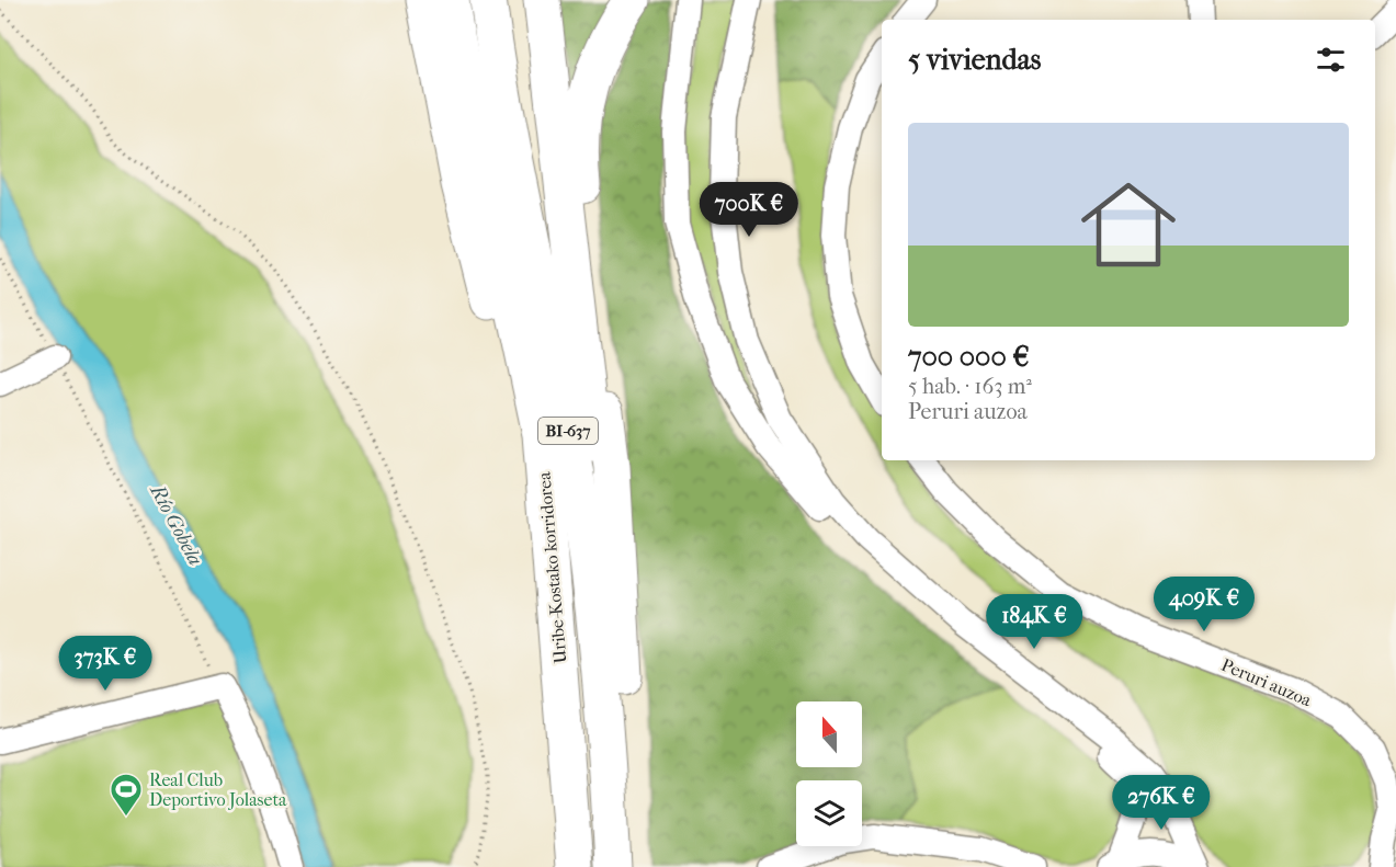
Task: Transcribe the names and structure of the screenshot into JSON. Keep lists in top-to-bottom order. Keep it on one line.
{"streets":{"highway":["BI-637","Uribe-Kostako korridorea"],"street":["Peruri auzoa"]},"water":["Río Gobela"],"places":{"sports":["Real Club Deportivo Jolaseta"]},"north":"top","page":{"heading":"5 viviendas","list":[{"name":"700 000 €","note":"5 hab. · 163 m² · Peruri auzoa"}],"price":["700K €","409K €","184K €","373K €","276K €"]}}
